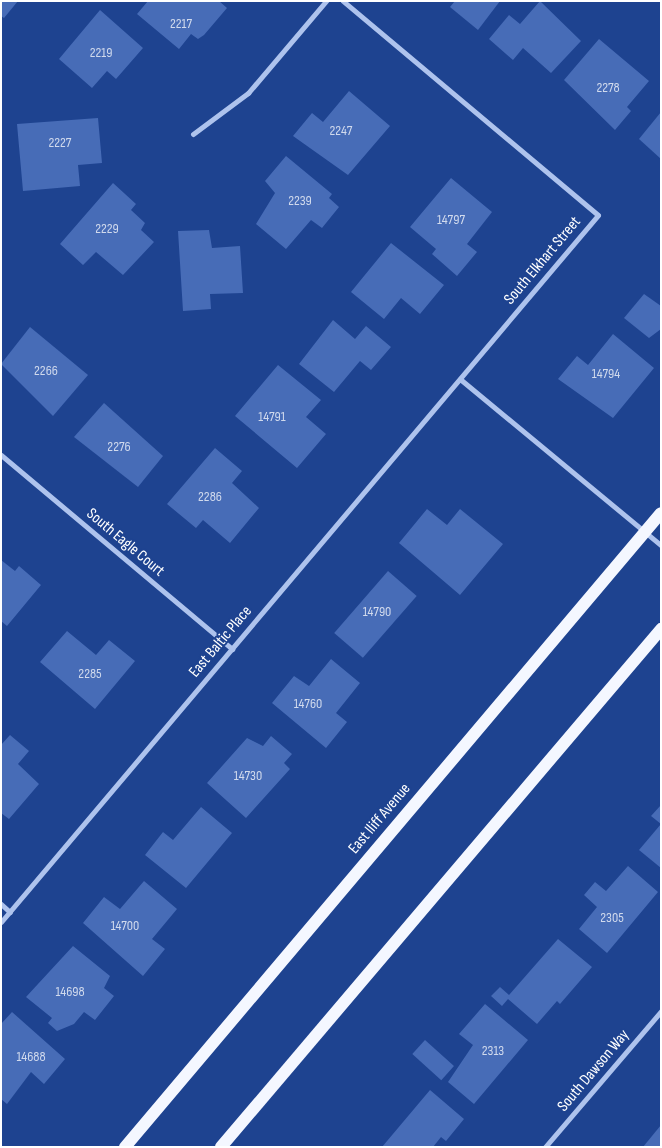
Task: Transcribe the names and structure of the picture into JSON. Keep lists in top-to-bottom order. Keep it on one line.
{"streets":{"main road":["East Iliff Avenue"],"street":["South Elkhart Street","South Eagle Court","East Baltic Place","South Dawson Way"]},"crossings":[["South Elkhart Street","East Baltic Place"],["South Eagle Court","East Baltic Place"]],"house_numbers":["2217","2219","2278","2247","2227","2239","14797","2229","2266","14794","14791","2276","2286","14790","2285","14760","14730","2305","14700","14698","2313","14688"]}
